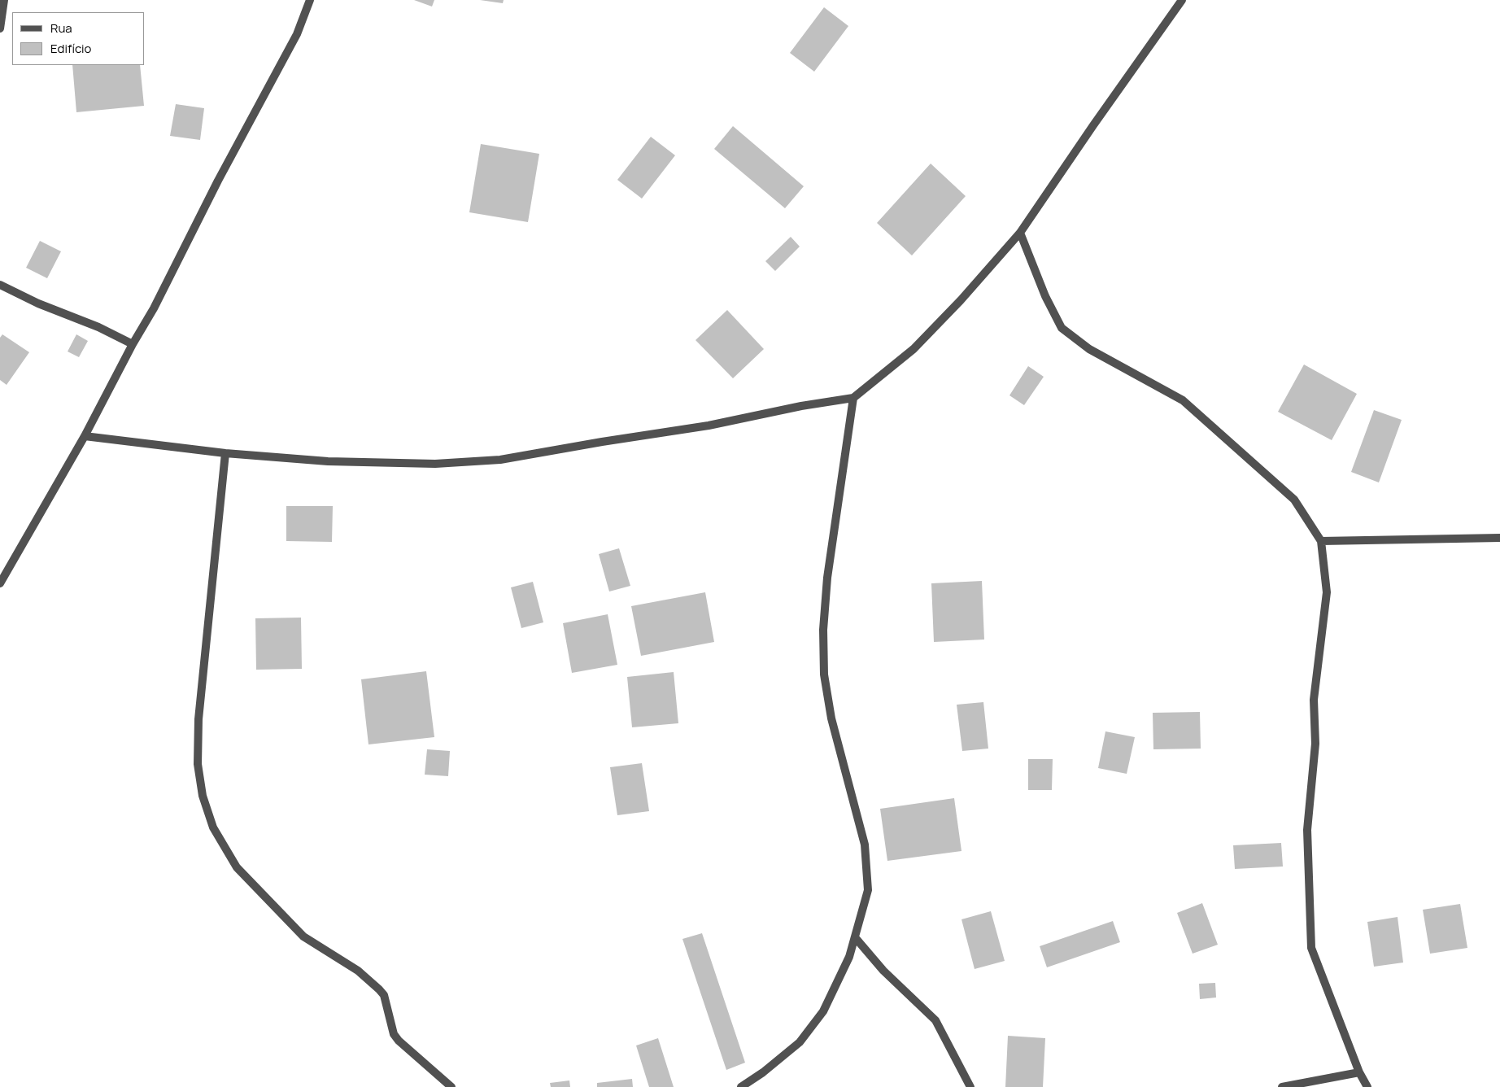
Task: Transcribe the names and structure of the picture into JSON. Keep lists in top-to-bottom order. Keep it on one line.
{"legend":["Rua","Edifício"]}
